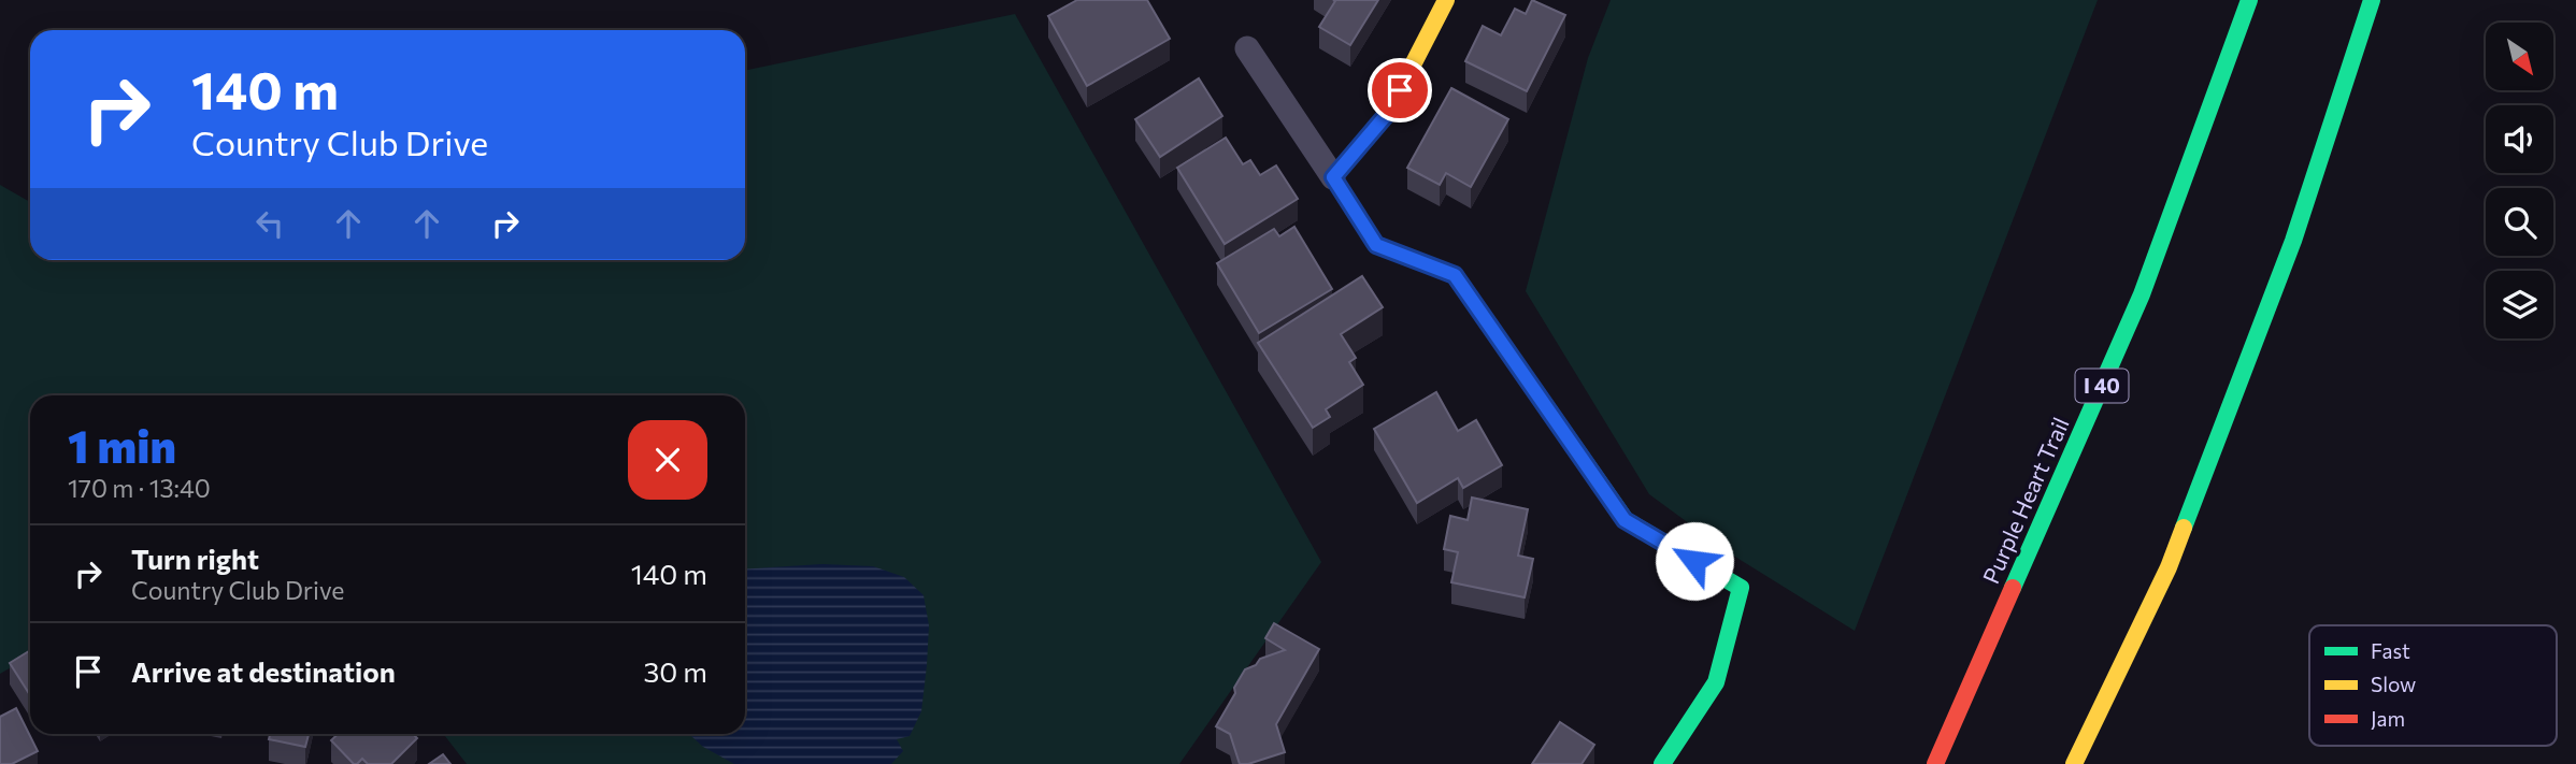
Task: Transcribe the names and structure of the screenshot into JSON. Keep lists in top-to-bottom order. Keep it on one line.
{"streets":{"main road":["I 40","Purple Heart Trail"]},"legend":["Fast","Slow","Jam"],"north":"bottom right","page":{"turn":["140 m","Country Club Drive"],"heading":["1 min","170 m · 13:40"],"list":[{"name":"Turn right","note":"Country Club Drive","value":"140 m"},{"name":"Arrive at destination","value":"30 m"}]}}
